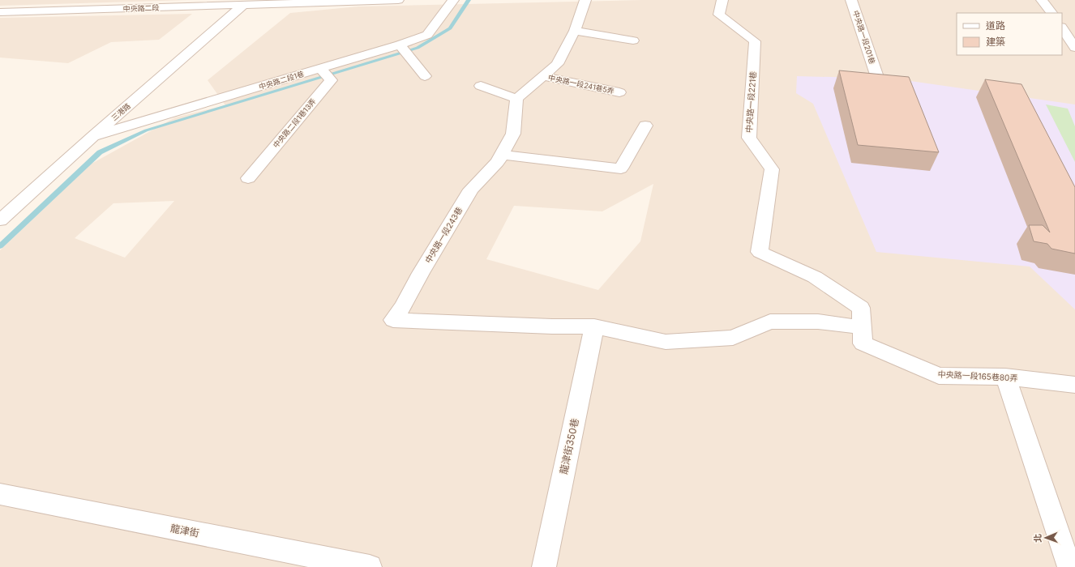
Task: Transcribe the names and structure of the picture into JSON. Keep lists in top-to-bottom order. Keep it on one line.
{"streets":{"street":["中央路二段","中央路一段201巷","中央路二段1巷","中央路一段241巷5弄","中央路一段221巷","三港路","中央路二段1巷13弄","中央路一段243巷","中央路一段165巷80弄","龍津街350巷","龍津街"]},"crossings":[["中央路二段","三港路"],["中央路二段1巷","三港路"],["中央路二段1巷","中央路二段1巷13弄"],["中央路一段221巷","中央路一段165巷80弄"],["中央路一段243巷","龍津街350巷"]],"legend":["道路","建築"],"north":"left"}
